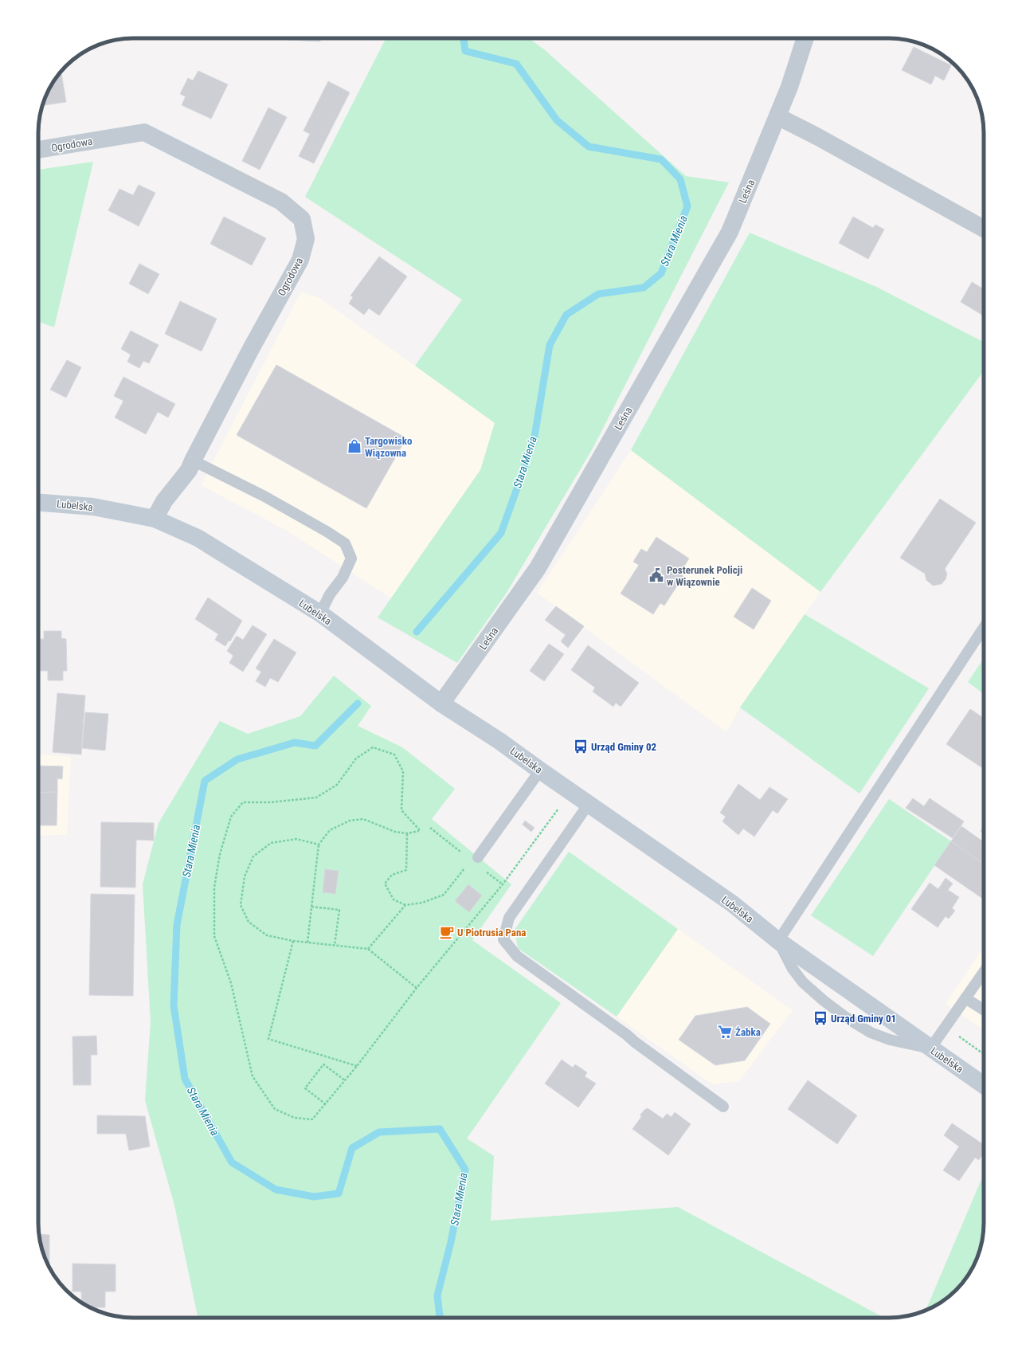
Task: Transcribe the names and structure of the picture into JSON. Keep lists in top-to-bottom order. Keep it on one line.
{"streets":{"main road":["Lubelska"],"street":["Ogrodowa","Leśna"]},"crossings":[["Ogrodowa","Lubelska"],["Leśna","Lubelska"]],"water":["Stara Mienia"],"places":{"shop":["Targowisko Wiązowna"],"public building":["Posterunek Policji w Wiązownie"],"bus stop":["Urząd Gminy 02","Urząd Gminy 01"],"cafe":["U Piotrusia Pana"],"supermarket":["Żabka"]}}
